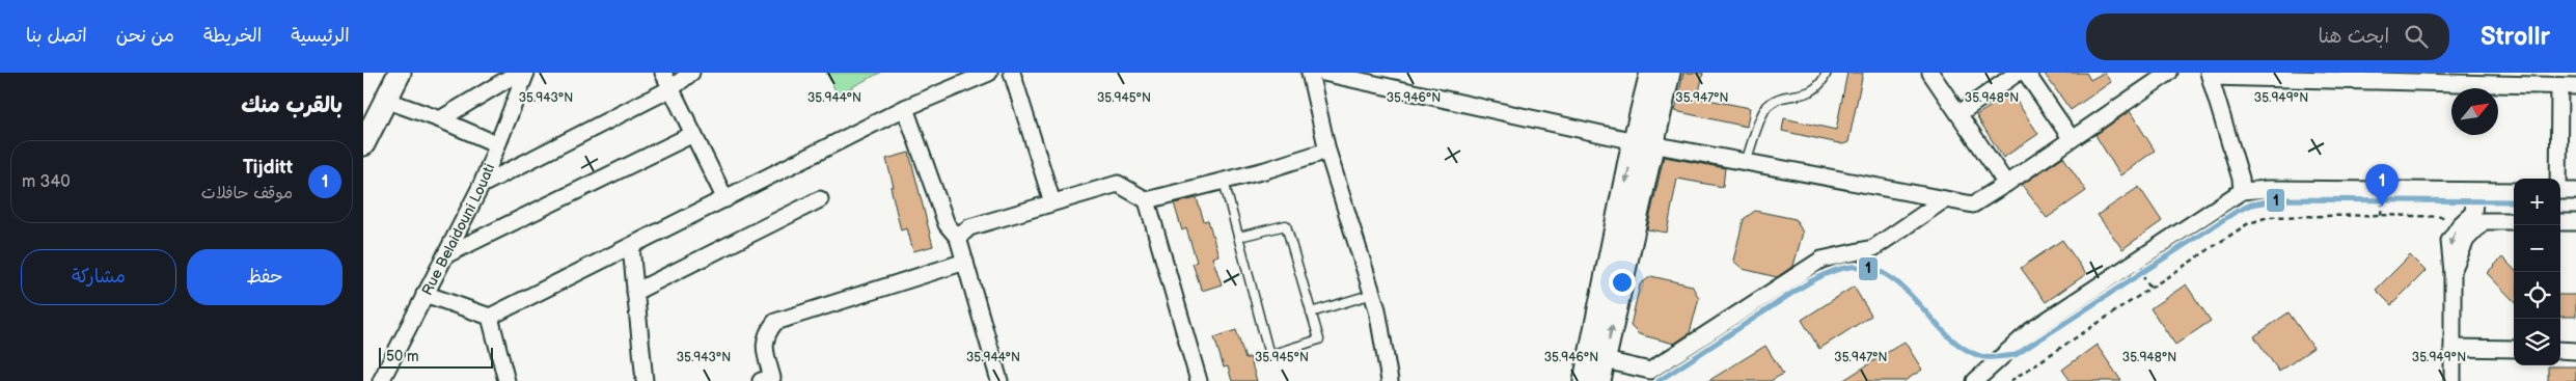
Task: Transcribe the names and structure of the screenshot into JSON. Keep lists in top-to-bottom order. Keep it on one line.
{"streets":{"street":["Rue Belaidouni Louati"]},"lines":["transit line 1"],"scale_bar":"50 m","north":"top right","page":{"header":"Strollr","search":"ابحث هنا","nav":["الرئيسية","الخريطة","من نحن","اتصل بنا"],"heading":"بالقرب منك","list":[{"mark":"1","name":"Tijditt","note":"موقف حافلات","value":"340 m"}],"pins":"1","map_buttons":["+","−"],"buttons":["حفظ","مشاركة"],"scale":"50 m"},"coordinates":["35.943°N","35.944°N","35.945°N","35.946°N","35.947°N","35.948°N","35.949°N"]}
